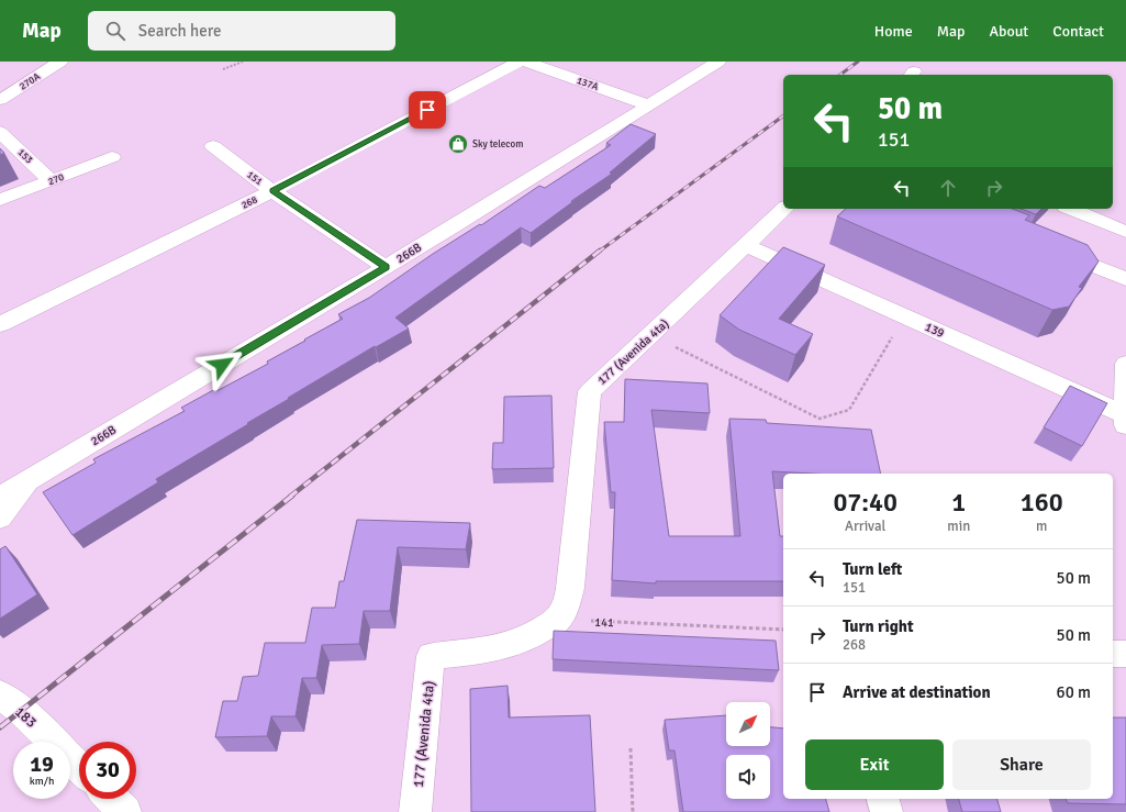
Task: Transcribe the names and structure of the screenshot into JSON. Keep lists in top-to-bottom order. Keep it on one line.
{"streets":{"street":["270A","137A","153","151","270","268","266B","139","177 (Avenida 4ta)","183"],"path":["141"]},"crossings":[["137A","266B"],["153","270"],["151","268"],["151","266B"],["139","177 (Avenida 4ta)"],["177 (Avenida 4ta)","141"]],"places":{"shop":["Sky telecom"]},"north":"top right","page":{"header":"Map","search":"Search here","nav":["Home","Map","About","Contact"],"turn":["50 m","151"],"eta":["07:40","Arrival","1","min","160","m"],"list":[{"name":"Turn left","note":"151","value":"50 m"},{"name":"Turn right","note":"268","value":"50 m"},{"name":"Arrive at destination","value":"60 m"}],"buttons":["Exit","Share"],"speed":"19 km/h","limit":"30"}}
